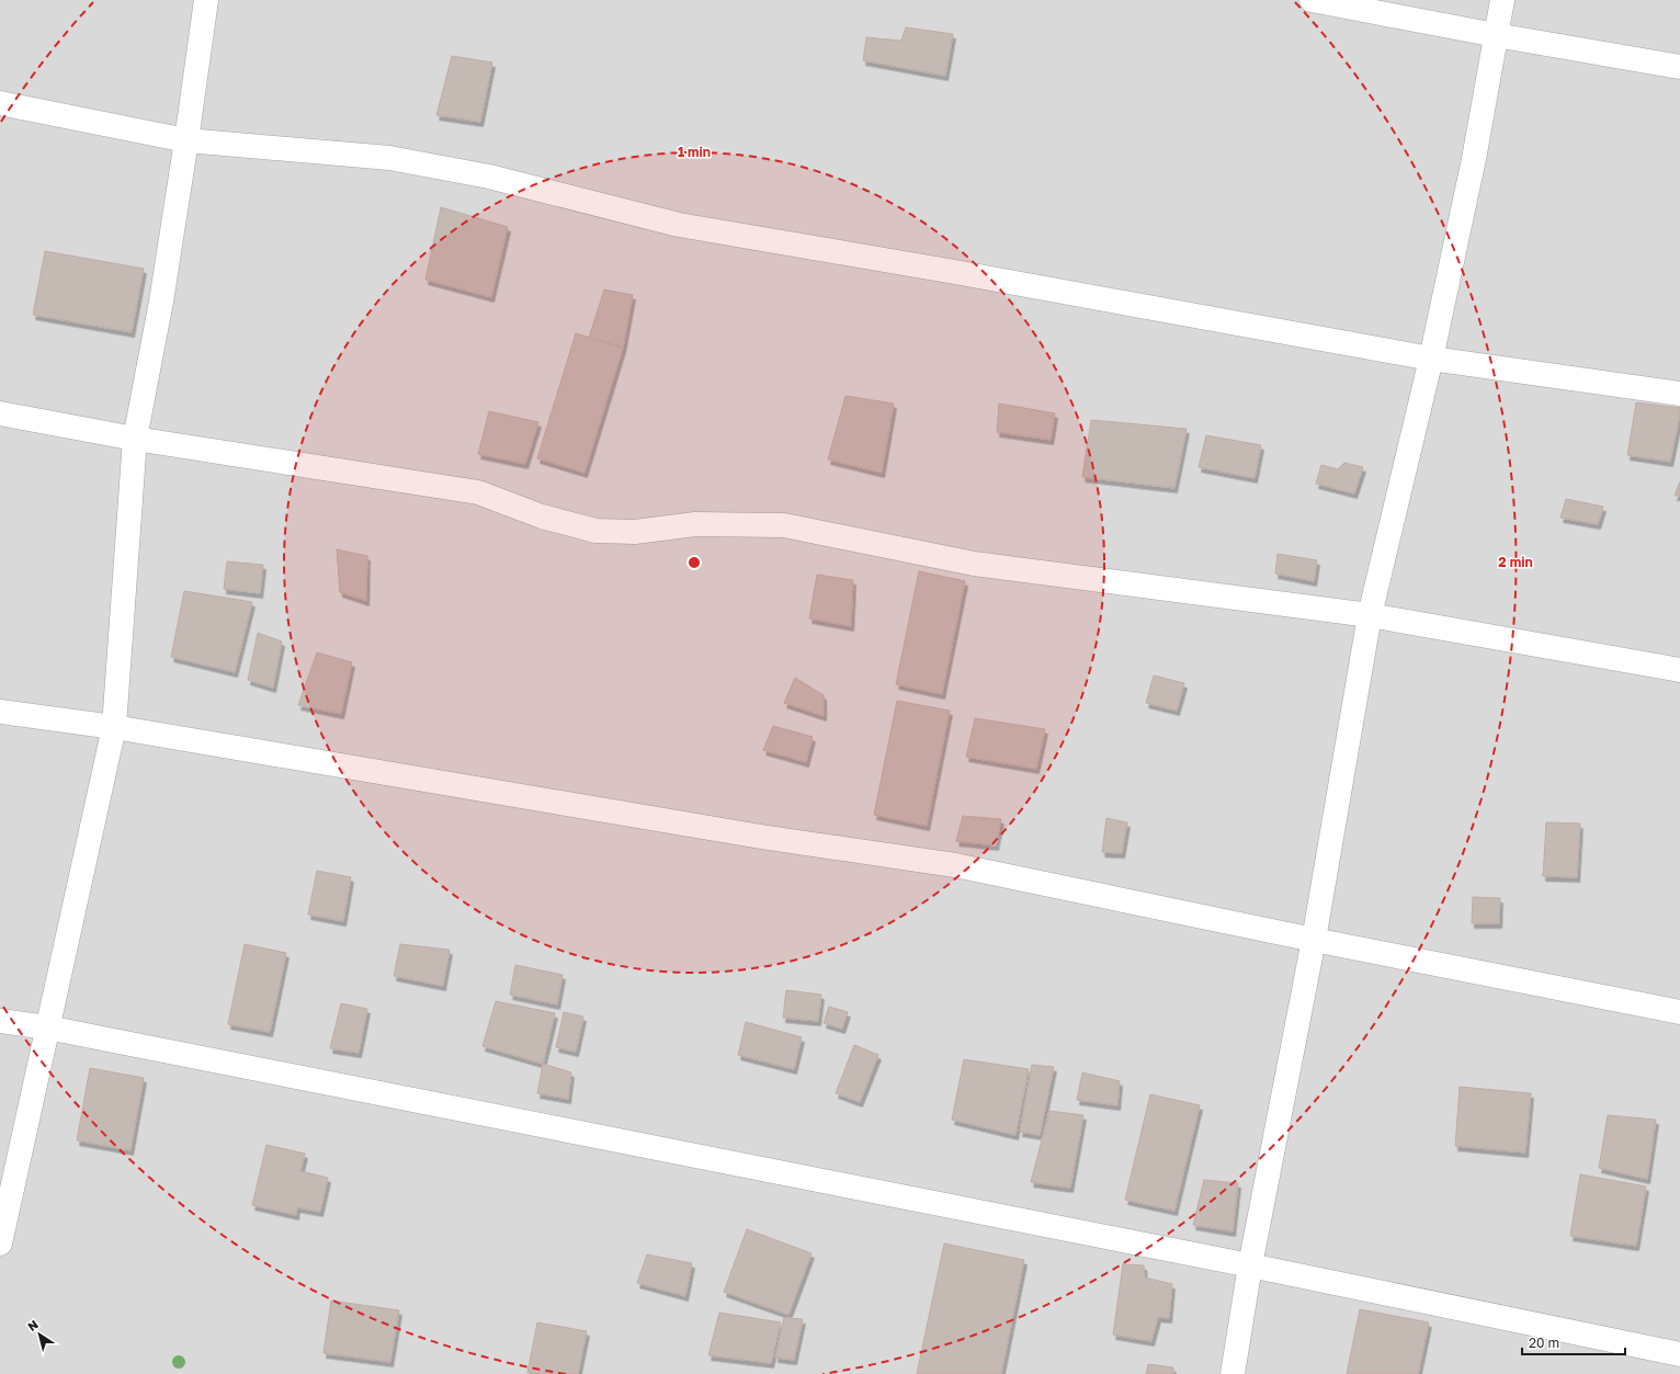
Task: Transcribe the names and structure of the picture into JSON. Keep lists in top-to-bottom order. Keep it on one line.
{"scale_bar":"20 m","north":"top left","rings":["1 min","2 min"]}
